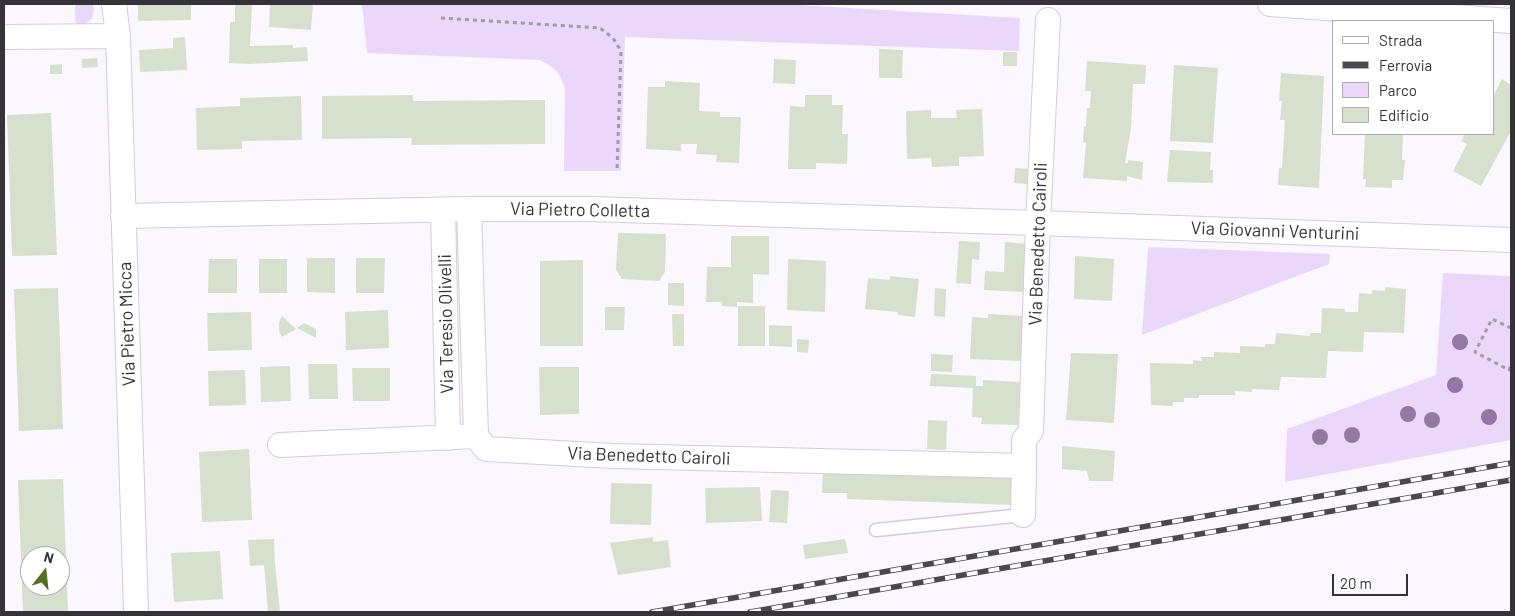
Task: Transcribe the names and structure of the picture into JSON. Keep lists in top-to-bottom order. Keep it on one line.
{"streets":{"street":["Via Pietro Colletta","Via Giovanni Venturini","Via Benedetto Cairoli","Via Pietro Micca","Via Teresio Olivelli"]},"crossings":[["Via Pietro Colletta","Via Giovanni Venturini"],["Via Pietro Colletta","Via Benedetto Cairoli"],["Via Pietro Colletta","Via Pietro Micca"],["Via Pietro Colletta","Via Teresio Olivelli"],["Via Giovanni Venturini","Via Benedetto Cairoli"],["Via Benedetto Cairoli","Via Teresio Olivelli"]],"legend":["Strada","Ferrovia","Parco","Edificio"],"scale_bar":"20 m","north":"top"}
